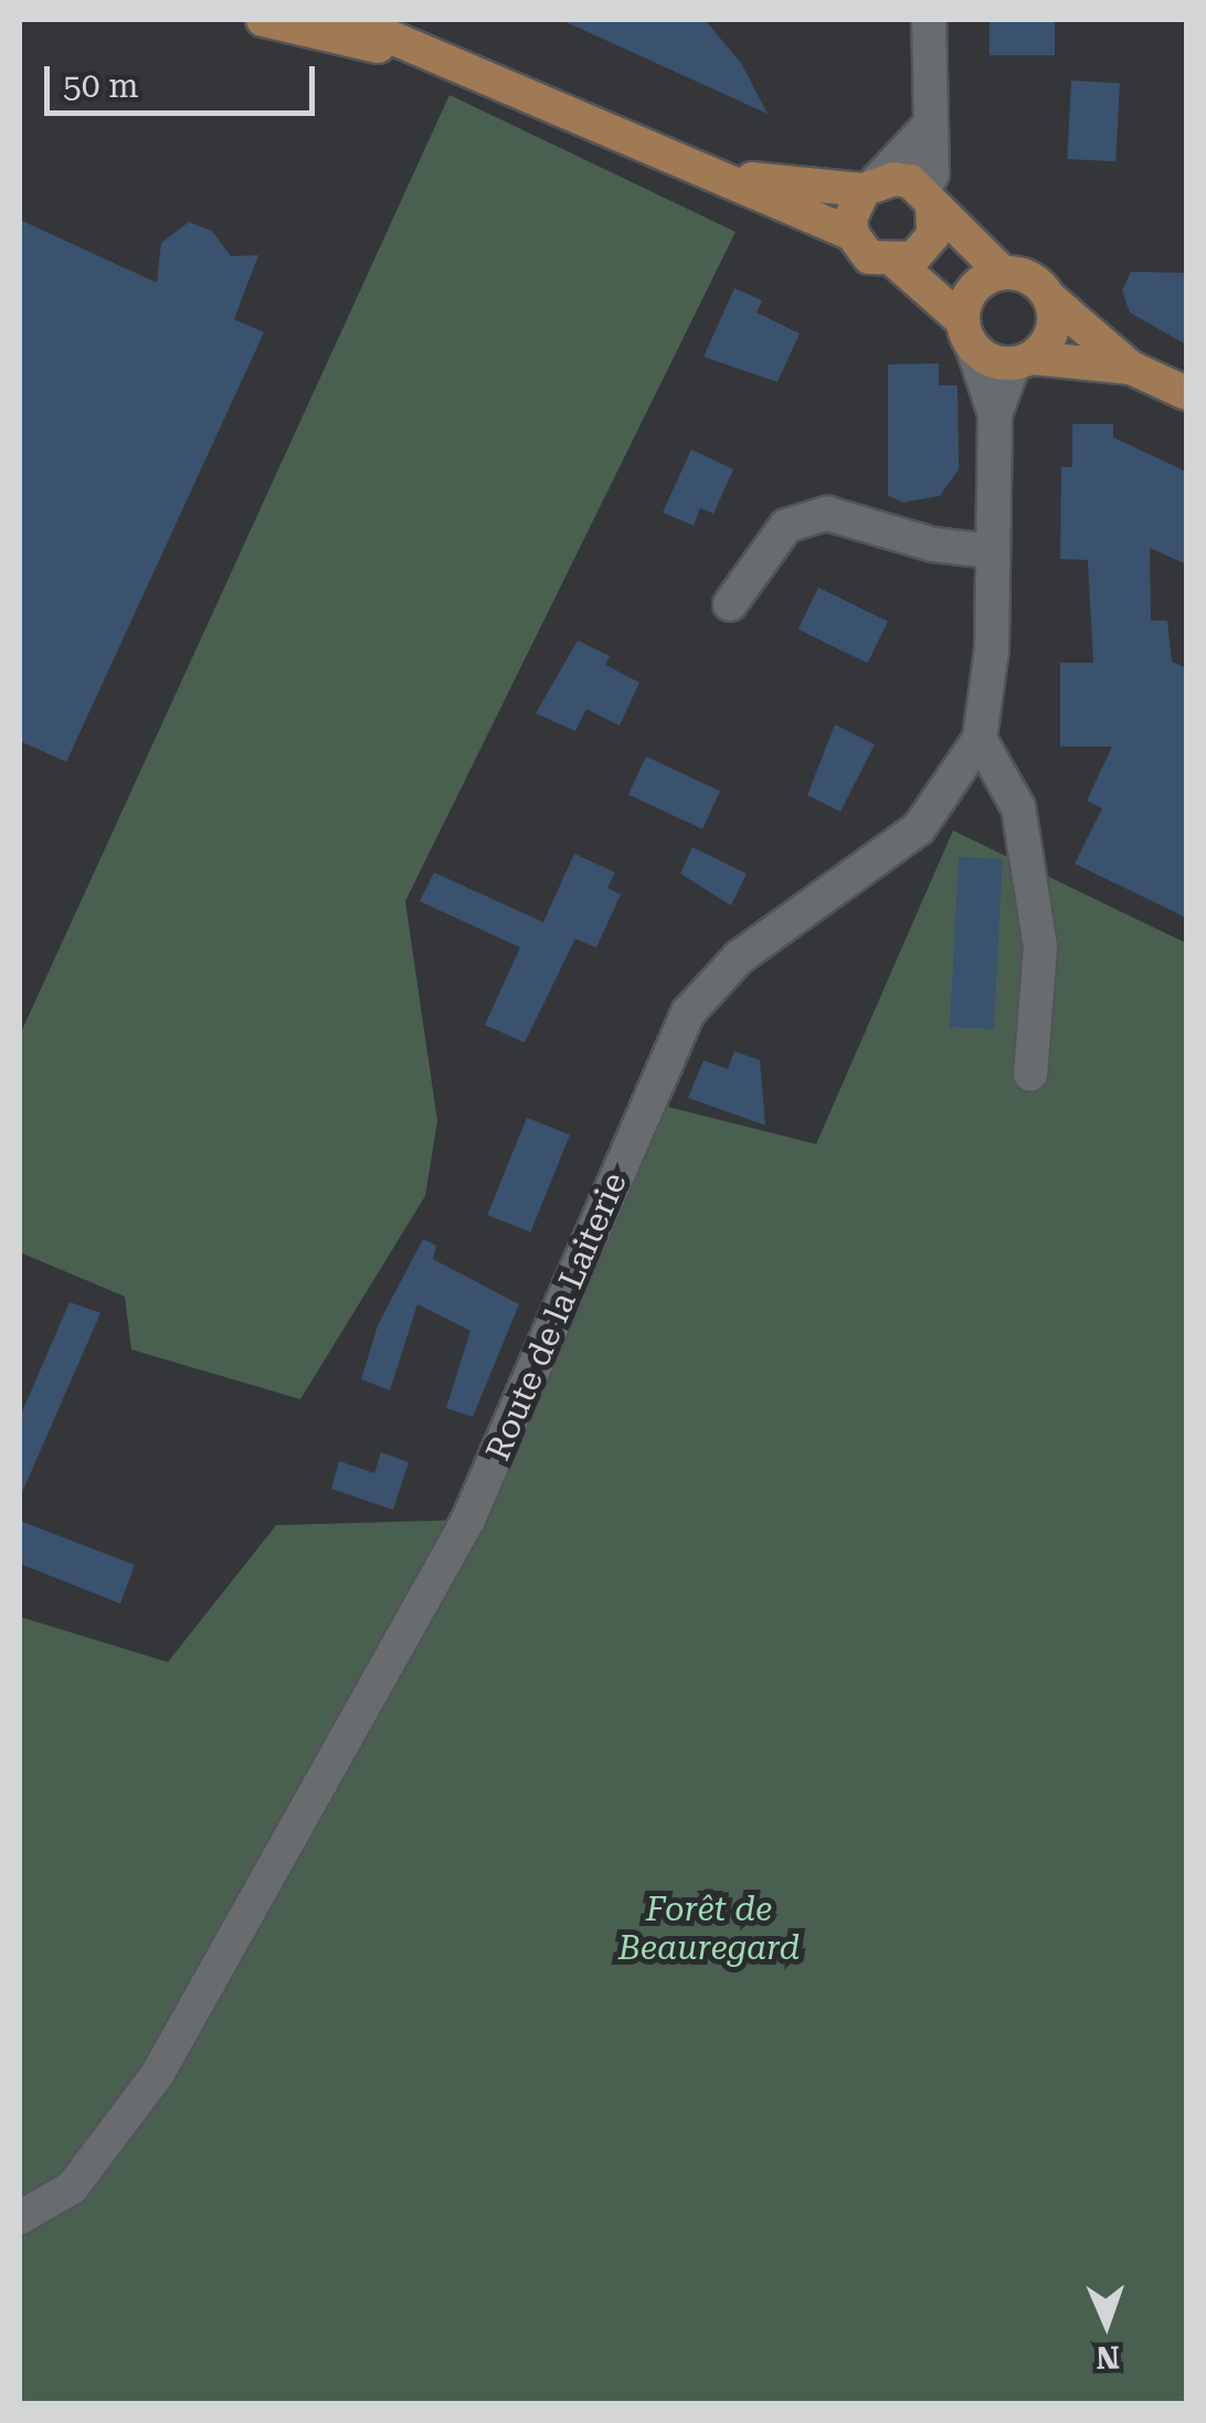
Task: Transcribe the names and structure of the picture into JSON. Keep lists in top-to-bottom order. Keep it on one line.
{"streets":{"street":["Route de la Laiterie"]},"parks":["Forêt de Beauregard"],"scale_bar":"50 m","north":"bottom"}
